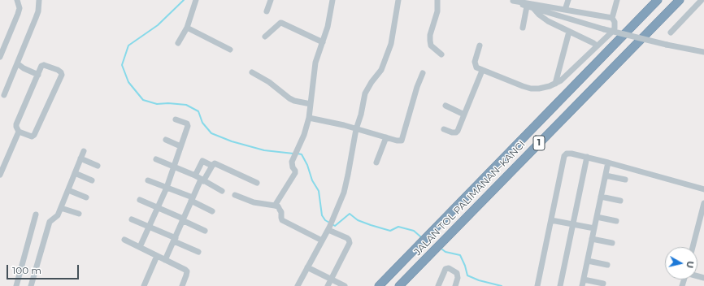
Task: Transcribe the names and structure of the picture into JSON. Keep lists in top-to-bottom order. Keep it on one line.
{"streets":{"highway":["1","JALAN TOL PALIMANAN–KANCI"]},"scale_bar":"100 m","north":"right"}
